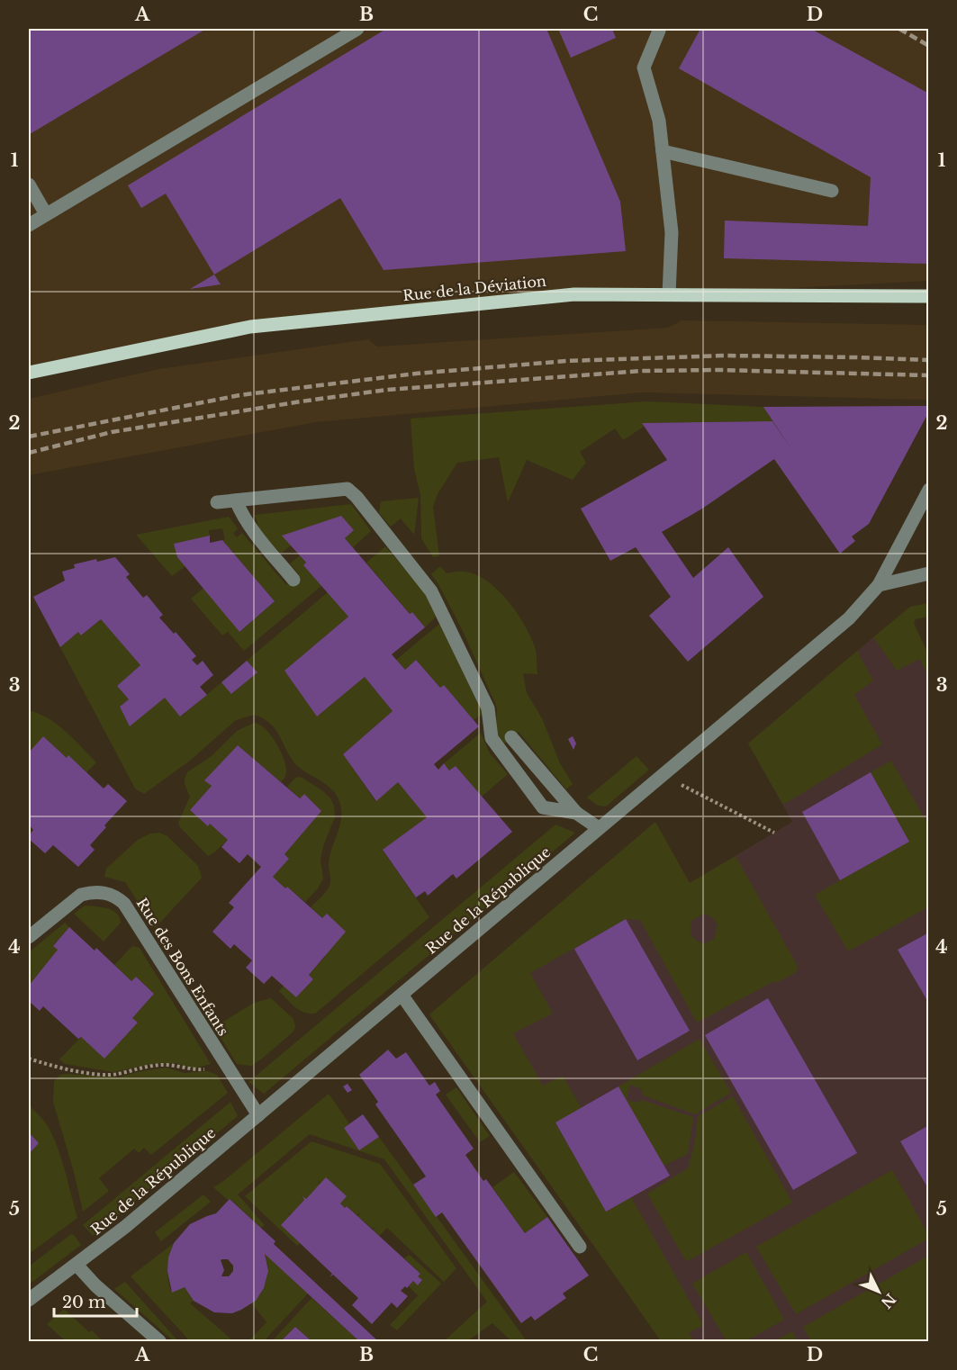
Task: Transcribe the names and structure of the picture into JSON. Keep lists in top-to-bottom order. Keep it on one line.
{"streets":{"main road":["Rue de la Déviation"],"street":["Rue de la République","Rue des Bons Enfants"]},"crossings":[["Rue de la République","Rue des Bons Enfants"]],"scale_bar":"20 m","north":"bottom right","grid":{"columns":["A","B","C","D"],"rows":["1","2","3","4","5"]}}
